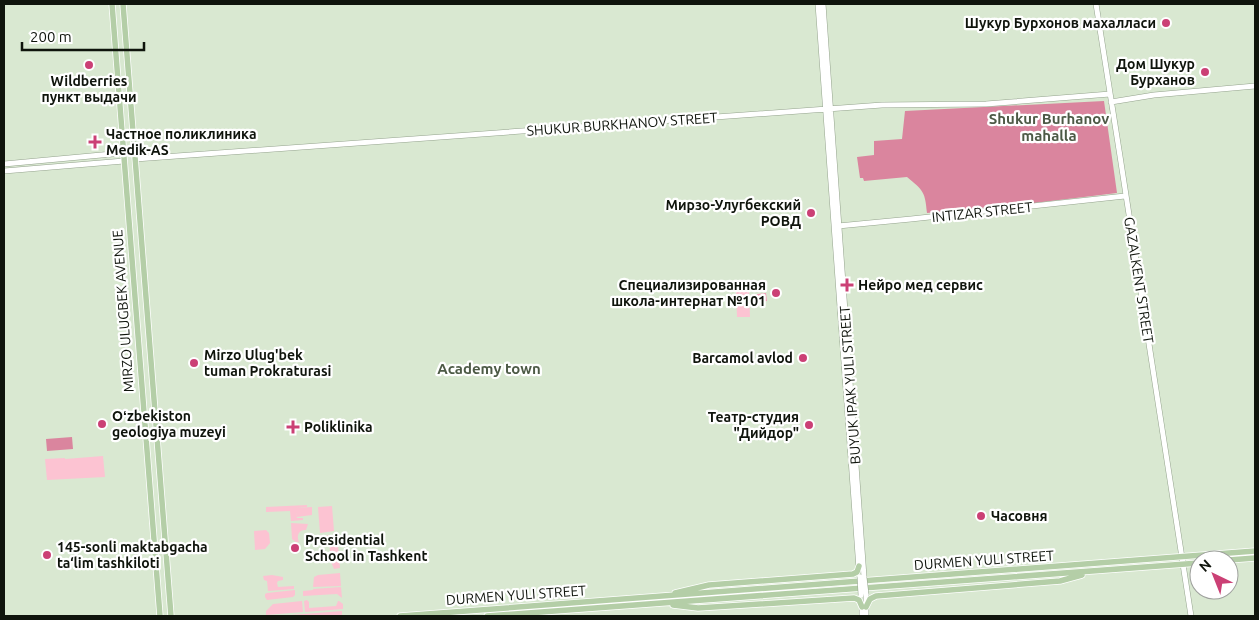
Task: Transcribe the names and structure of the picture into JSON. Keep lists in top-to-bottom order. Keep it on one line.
{"streets":{"main road":["MIRZO ULUGBEK AVENUE","DURMEN YULI STREET"],"street":["SHUKUR BURKHANOV STREET","INTIZАR STREET","GAZALKENT STREET","BUYUK IPAK YULI STREET"]},"crossings":[["SHUKUR BURKHANOV STREET","GAZALKENT STREET"],["SHUKUR BURKHANOV STREET","MIRZO ULUGBEK AVENUE"],["SHUKUR BURKHANOV STREET","BUYUK IPAK YULI STREET"],["INTIZАR STREET","GAZALKENT STREET"],["INTIZАR STREET","BUYUK IPAK YULI STREET"]],"districts":["Shukur Burhanov mahalla","Academy town"],"places":{"other":["Шукур Бурхонов махалласи","Wildberries пункт выдачи","Дом Шукур Бурханов","Мирзо-Улугбекский РОВД","Специализированная школа-интернат №101","Barcamol avlod","Mirzo Ulug'bek tuman Prokraturasi","Oʻzbekiston geologiya muzeyi","Театр-студия \"Дийдор\"","Часовня","Presidential School in Tashkent","145-sonli maktabgacha ta‘lim tashkiloti"],"health":["Частное поликлиника Medik-AS","Нейро мед сервис","Poliklinika"]},"scale_bar":"200 m","north":"top left"}
